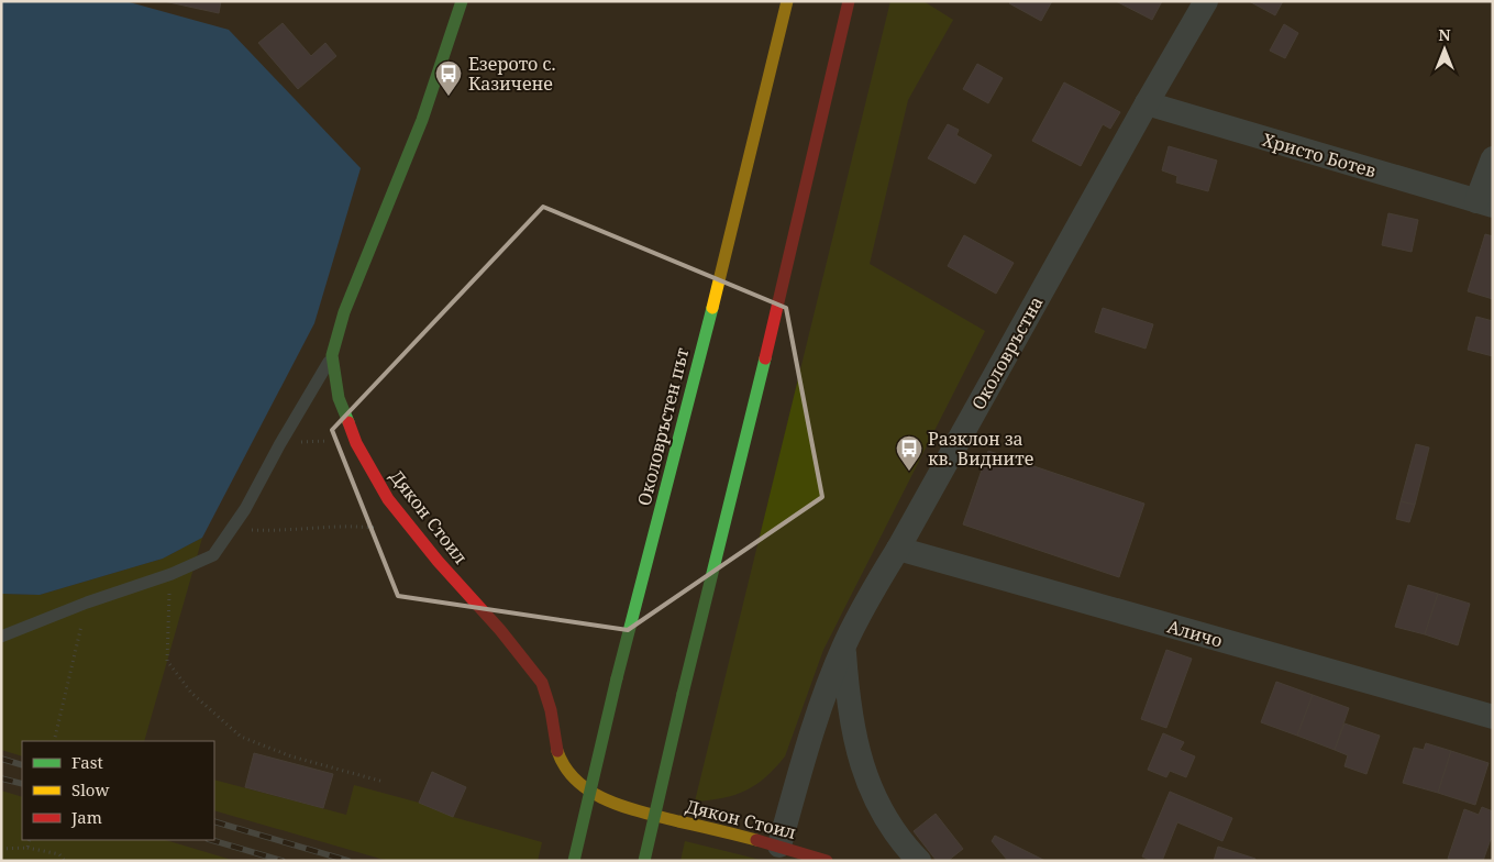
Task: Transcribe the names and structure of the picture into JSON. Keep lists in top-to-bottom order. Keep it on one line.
{"streets":{"main road":["Околовръстен път","Дякон Стоил"],"street":["Христо Ботев","Околовръстна","Аличо"]},"crossings":[["Христо Ботев","Околовръстна"],["Околовръстна","Аличо"]],"places":{"bus stop":["Езерото с. Казичене","Разклон за кв. Видните"]},"legend":["Fast","Slow","Jam"],"north":"top"}
